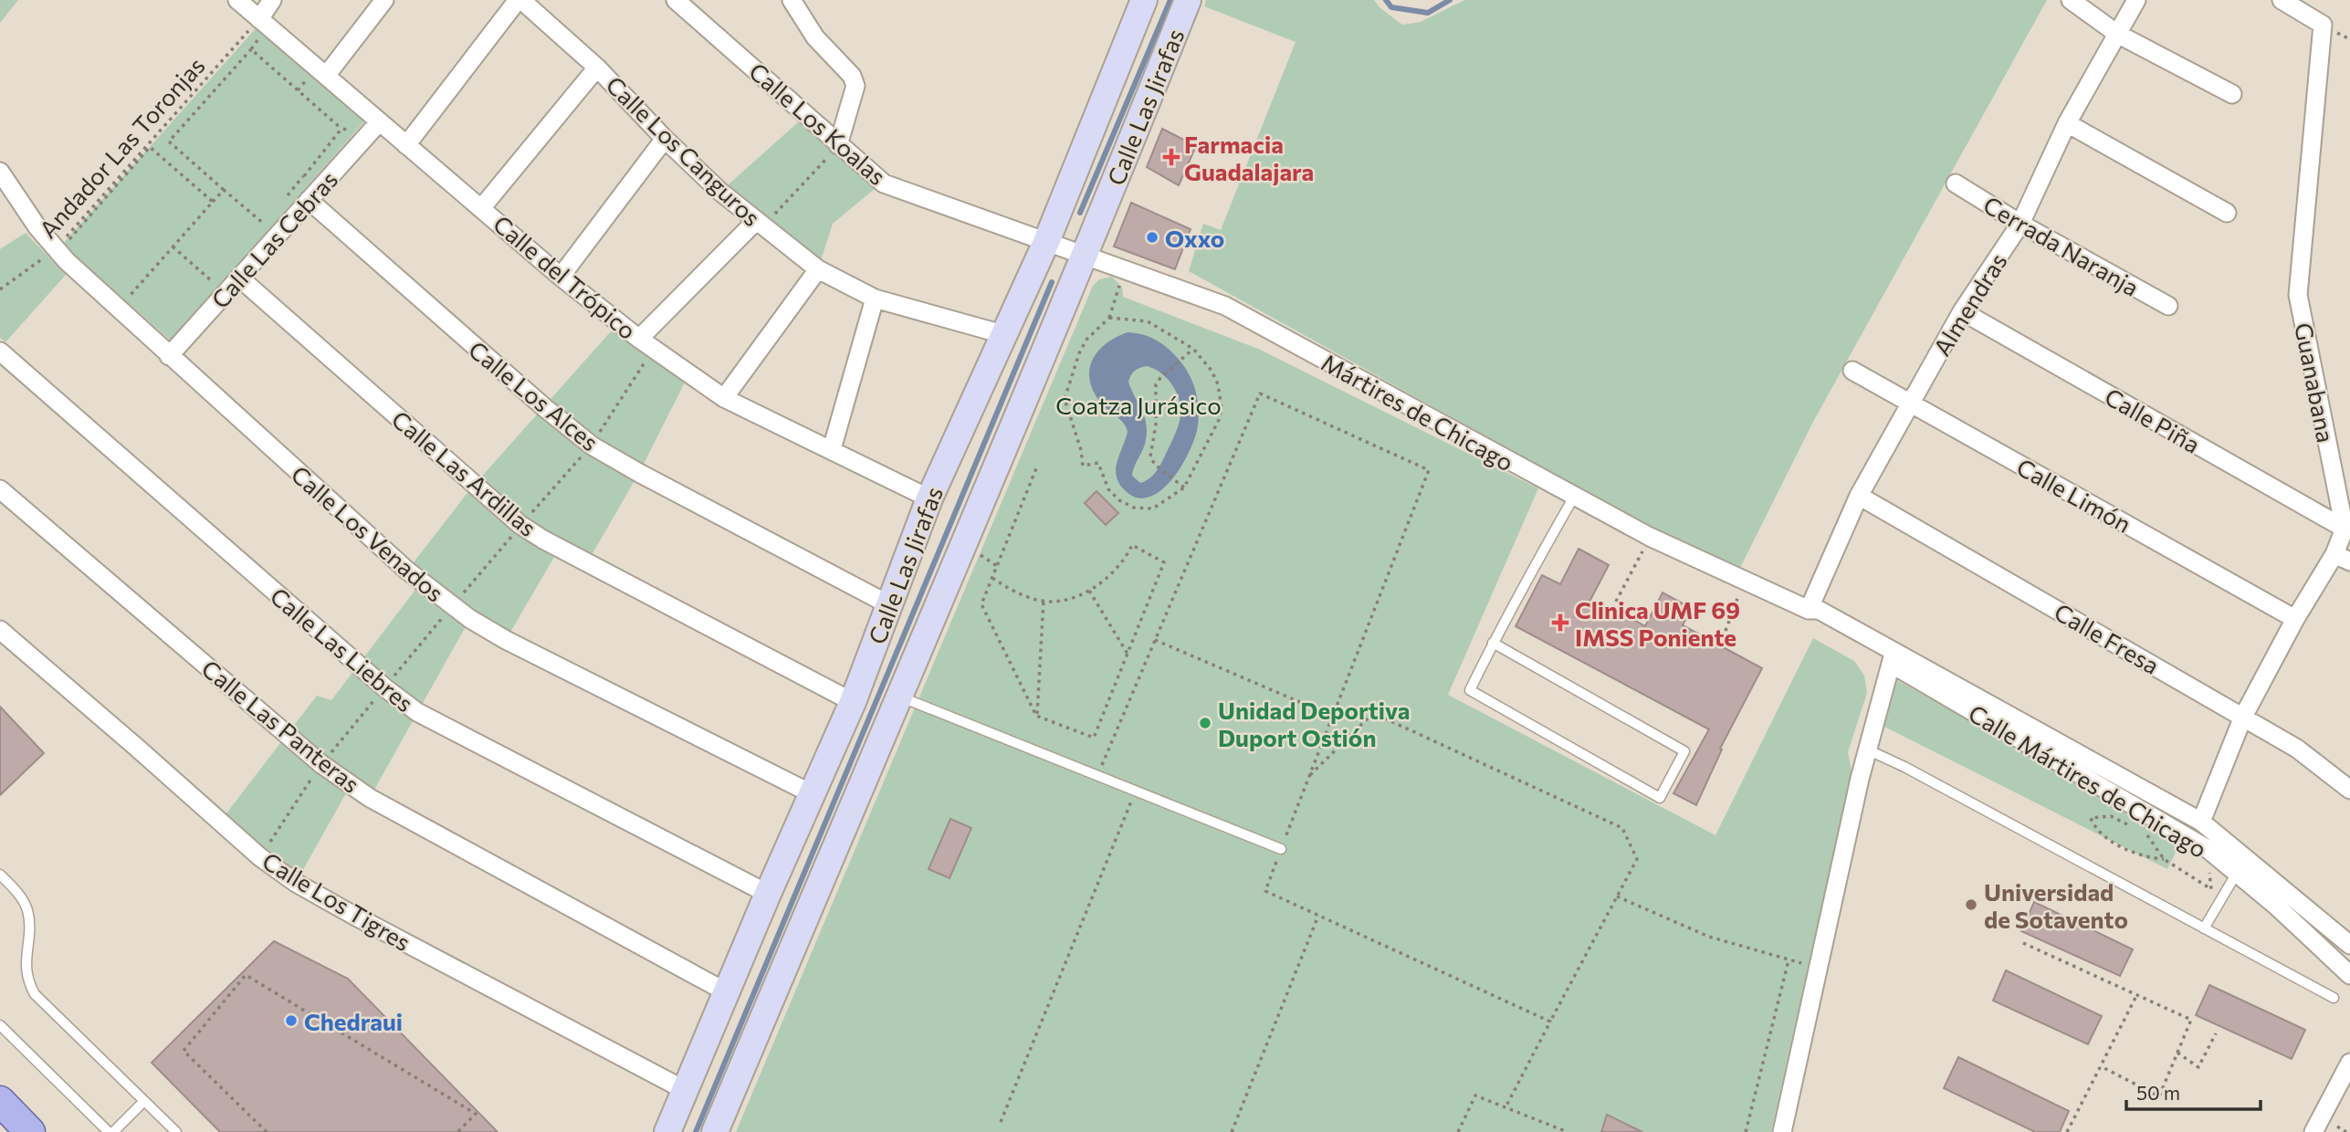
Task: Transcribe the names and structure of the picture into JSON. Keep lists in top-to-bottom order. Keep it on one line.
{"streets":{"main road":["Calle Las Jirafas"],"street":["Calle Los Koalas","Calle Los Canguros","Calle Las Cebras","Cerrada Naranja","Calle del Trópico","Almendras","Guanabana","Calle Los Alces","Mártires de Chicago","Calle Piña","Calle Las Ardillas","Calle Limón","Calle Los Venados","Calle Fresa","Calle Las Liebres","Calle Las Panteras","Calle Mártires de Chicago","Calle Los Tigres"],"path":["Andador Las Toronjas"]},"crossings":[["Calle Las Jirafas","Calle Los Koalas"],["Calle Las Jirafas","Calle Los Canguros"],["Calle Las Jirafas","Calle del Trópico"],["Calle Las Jirafas","Calle Los Alces"],["Calle Las Jirafas","Mártires de Chicago"],["Calle Las Jirafas","Calle Las Ardillas"],["Calle Las Jirafas","Calle Los Venados"],["Calle Las Jirafas","Calle Las Liebres"],["Calle Las Jirafas","Calle Las Panteras"],["Calle Las Jirafas","Calle Los Tigres"],["Calle Los Koalas","Mártires de Chicago"],["Andador Las Toronjas","Calle del Trópico"],["Andador Las Toronjas","Calle Los Venados"],["Calle Las Cebras","Calle del Trópico"],["Calle Las Cebras","Calle Los Alces"],["Calle Las Cebras","Calle Las Ardillas"],["Calle Las Cebras","Calle Los Venados"],["Cerrada Naranja","Almendras"],["Almendras","Calle Piña"],["Almendras","Calle Limón"],["Almendras","Calle Fresa"],["Almendras","Calle Mártires de Chicago"],["Guanabana","Calle Piña"],["Mártires de Chicago","Calle Mártires de Chicago"]],"parks":["Coatza Jurásico"],"places":{"health":["Farmacia Guadalajara","Clinica UMF 69 IMSS Poniente"],"other":["Oxxo","Unidad Deportiva Duport Ostión","Universidad de Sotavento","Chedraui"]},"scale_bar":"50 m"}
